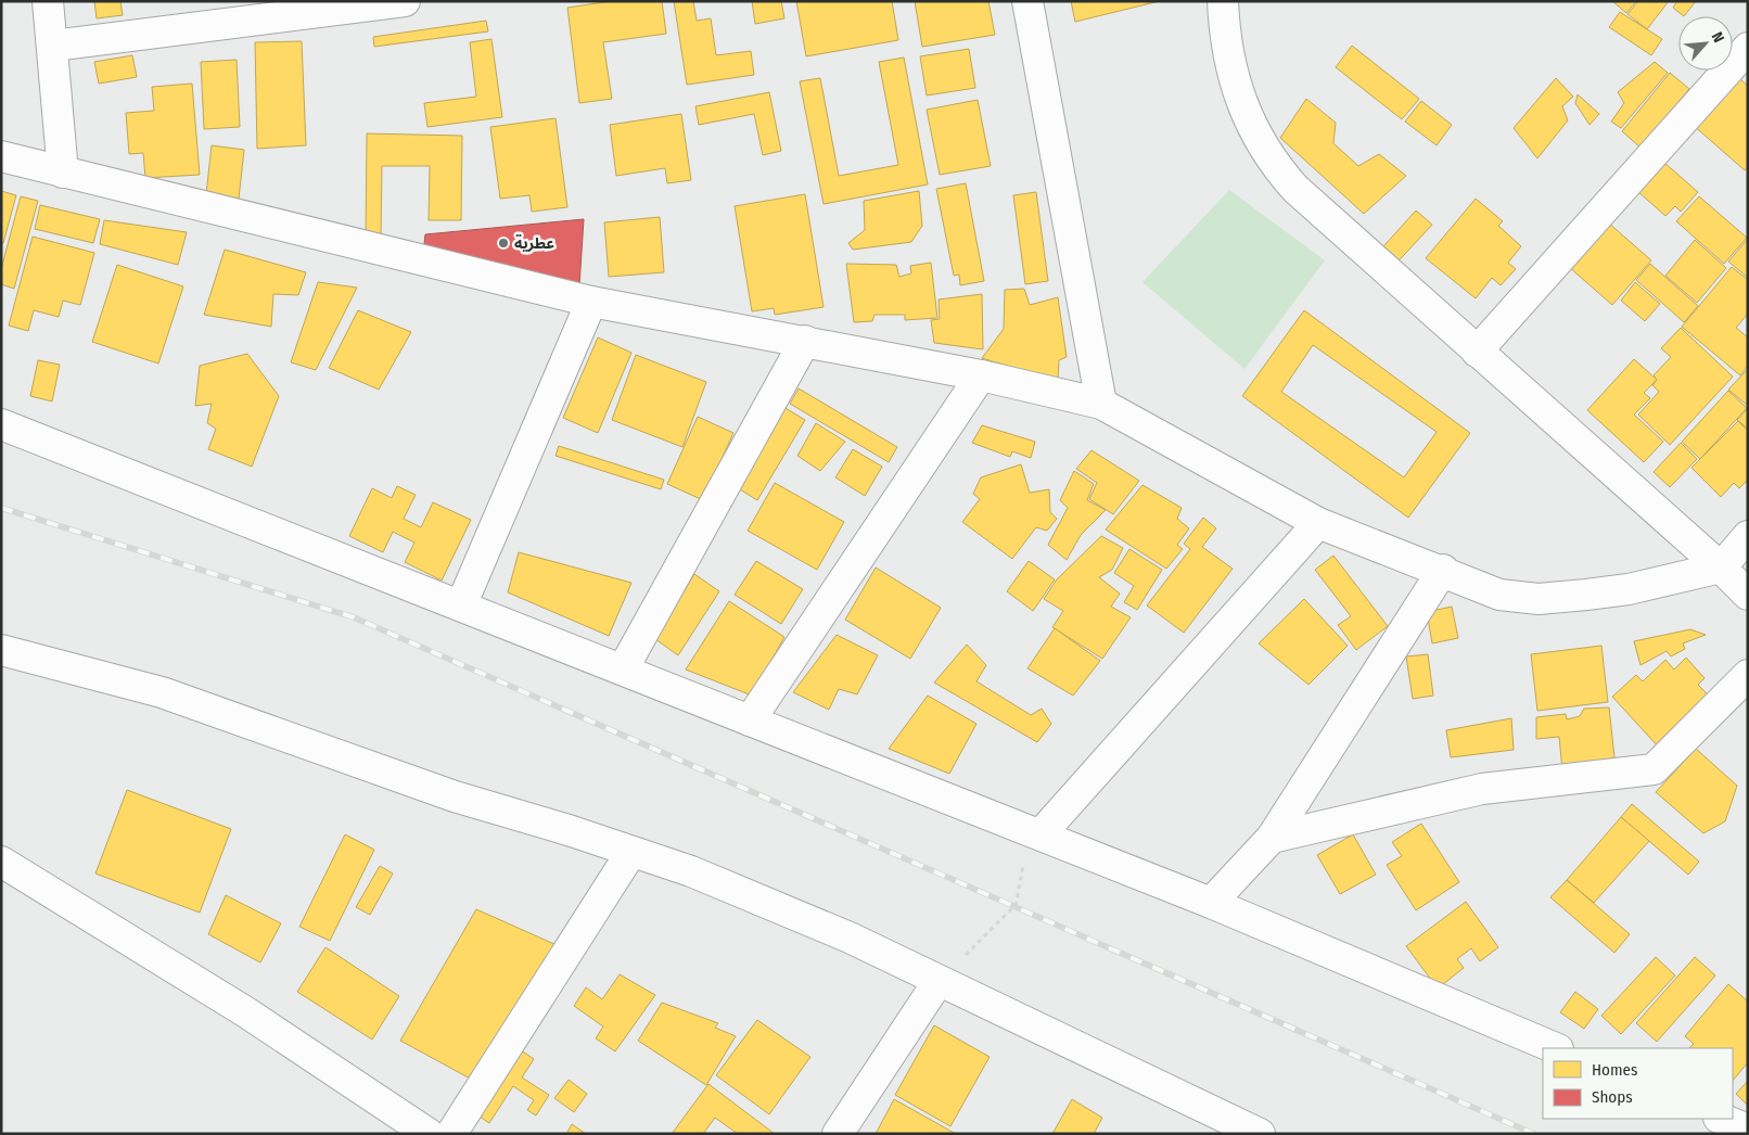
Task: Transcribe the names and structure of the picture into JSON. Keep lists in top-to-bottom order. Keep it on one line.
{"places":["عطرية"],"legend":["Homes","Shops"],"north":"top right"}
